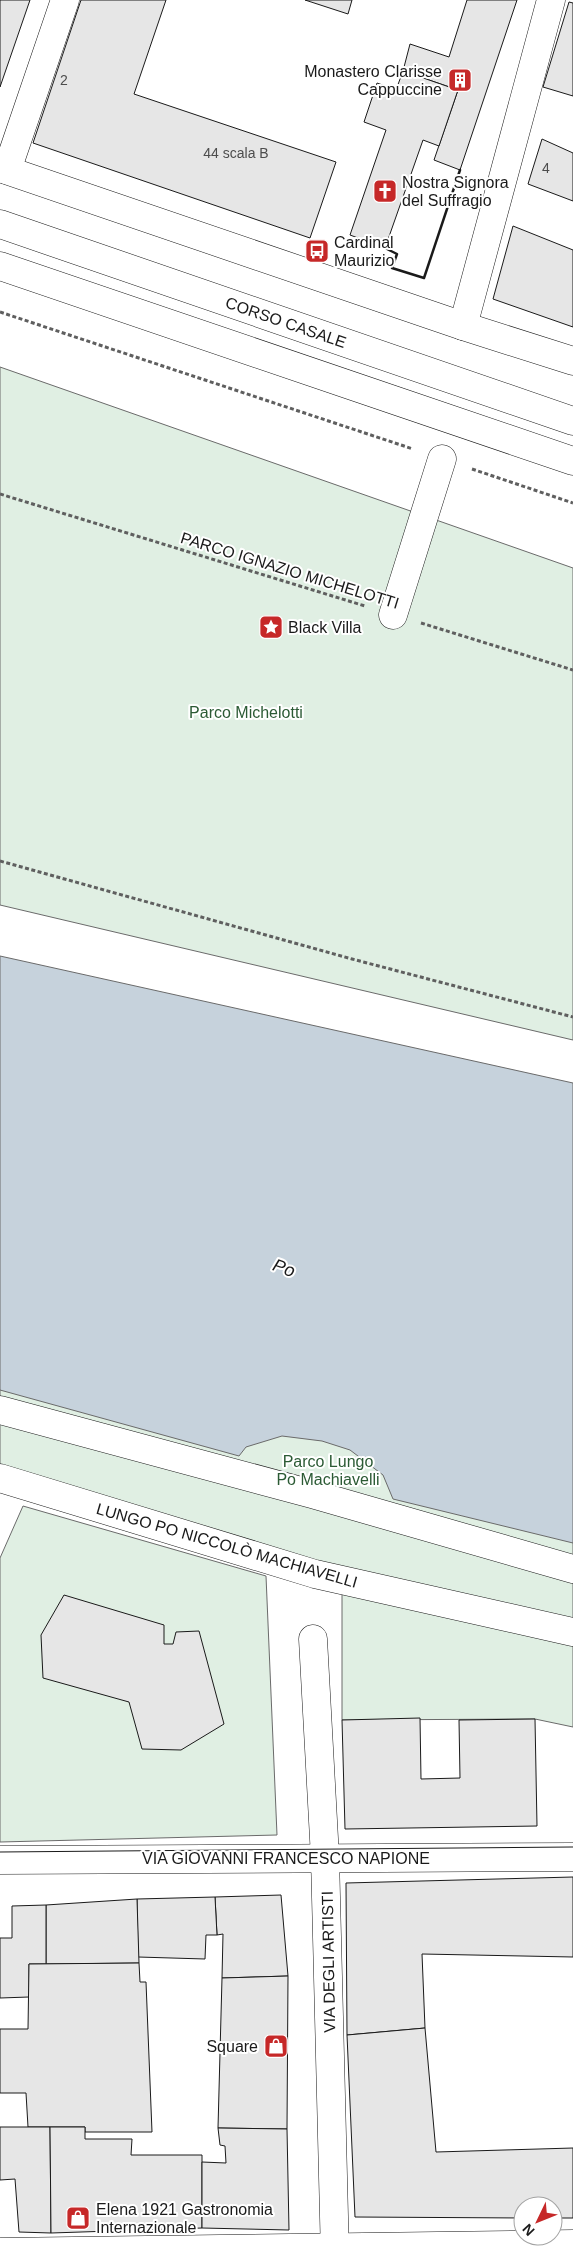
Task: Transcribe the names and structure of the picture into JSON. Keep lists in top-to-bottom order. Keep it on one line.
{"streets":{"street":["CORSO CASALE","LUNGO PO NICCOLÒ MACHIAVELLI","VIA GIOVANNI FRANCESCO NAPIONE","VIA DEGLI ARTISTI"],"path":["PARCO IGNAZIO MICHELOTTI"]},"crossings":[["VIA GIOVANNI FRANCESCO NAPIONE","VIA DEGLI ARTISTI"]],"water":["Po"],"parks":["Parco Michelotti","Parco Lungo Po Machiavelli"],"places":{"building":["Monastero Clarisse Cappuccine"],"church":["Nostra Signora del Suffragio"],"bus stop":["Cardinal Maurizio"],"place":["Black Villa"],"shop":["Square","Elena 1921 Gastronomia Internazionale"]},"house_numbers":["2","44 scala B","4"],"north":"bottom left"}
